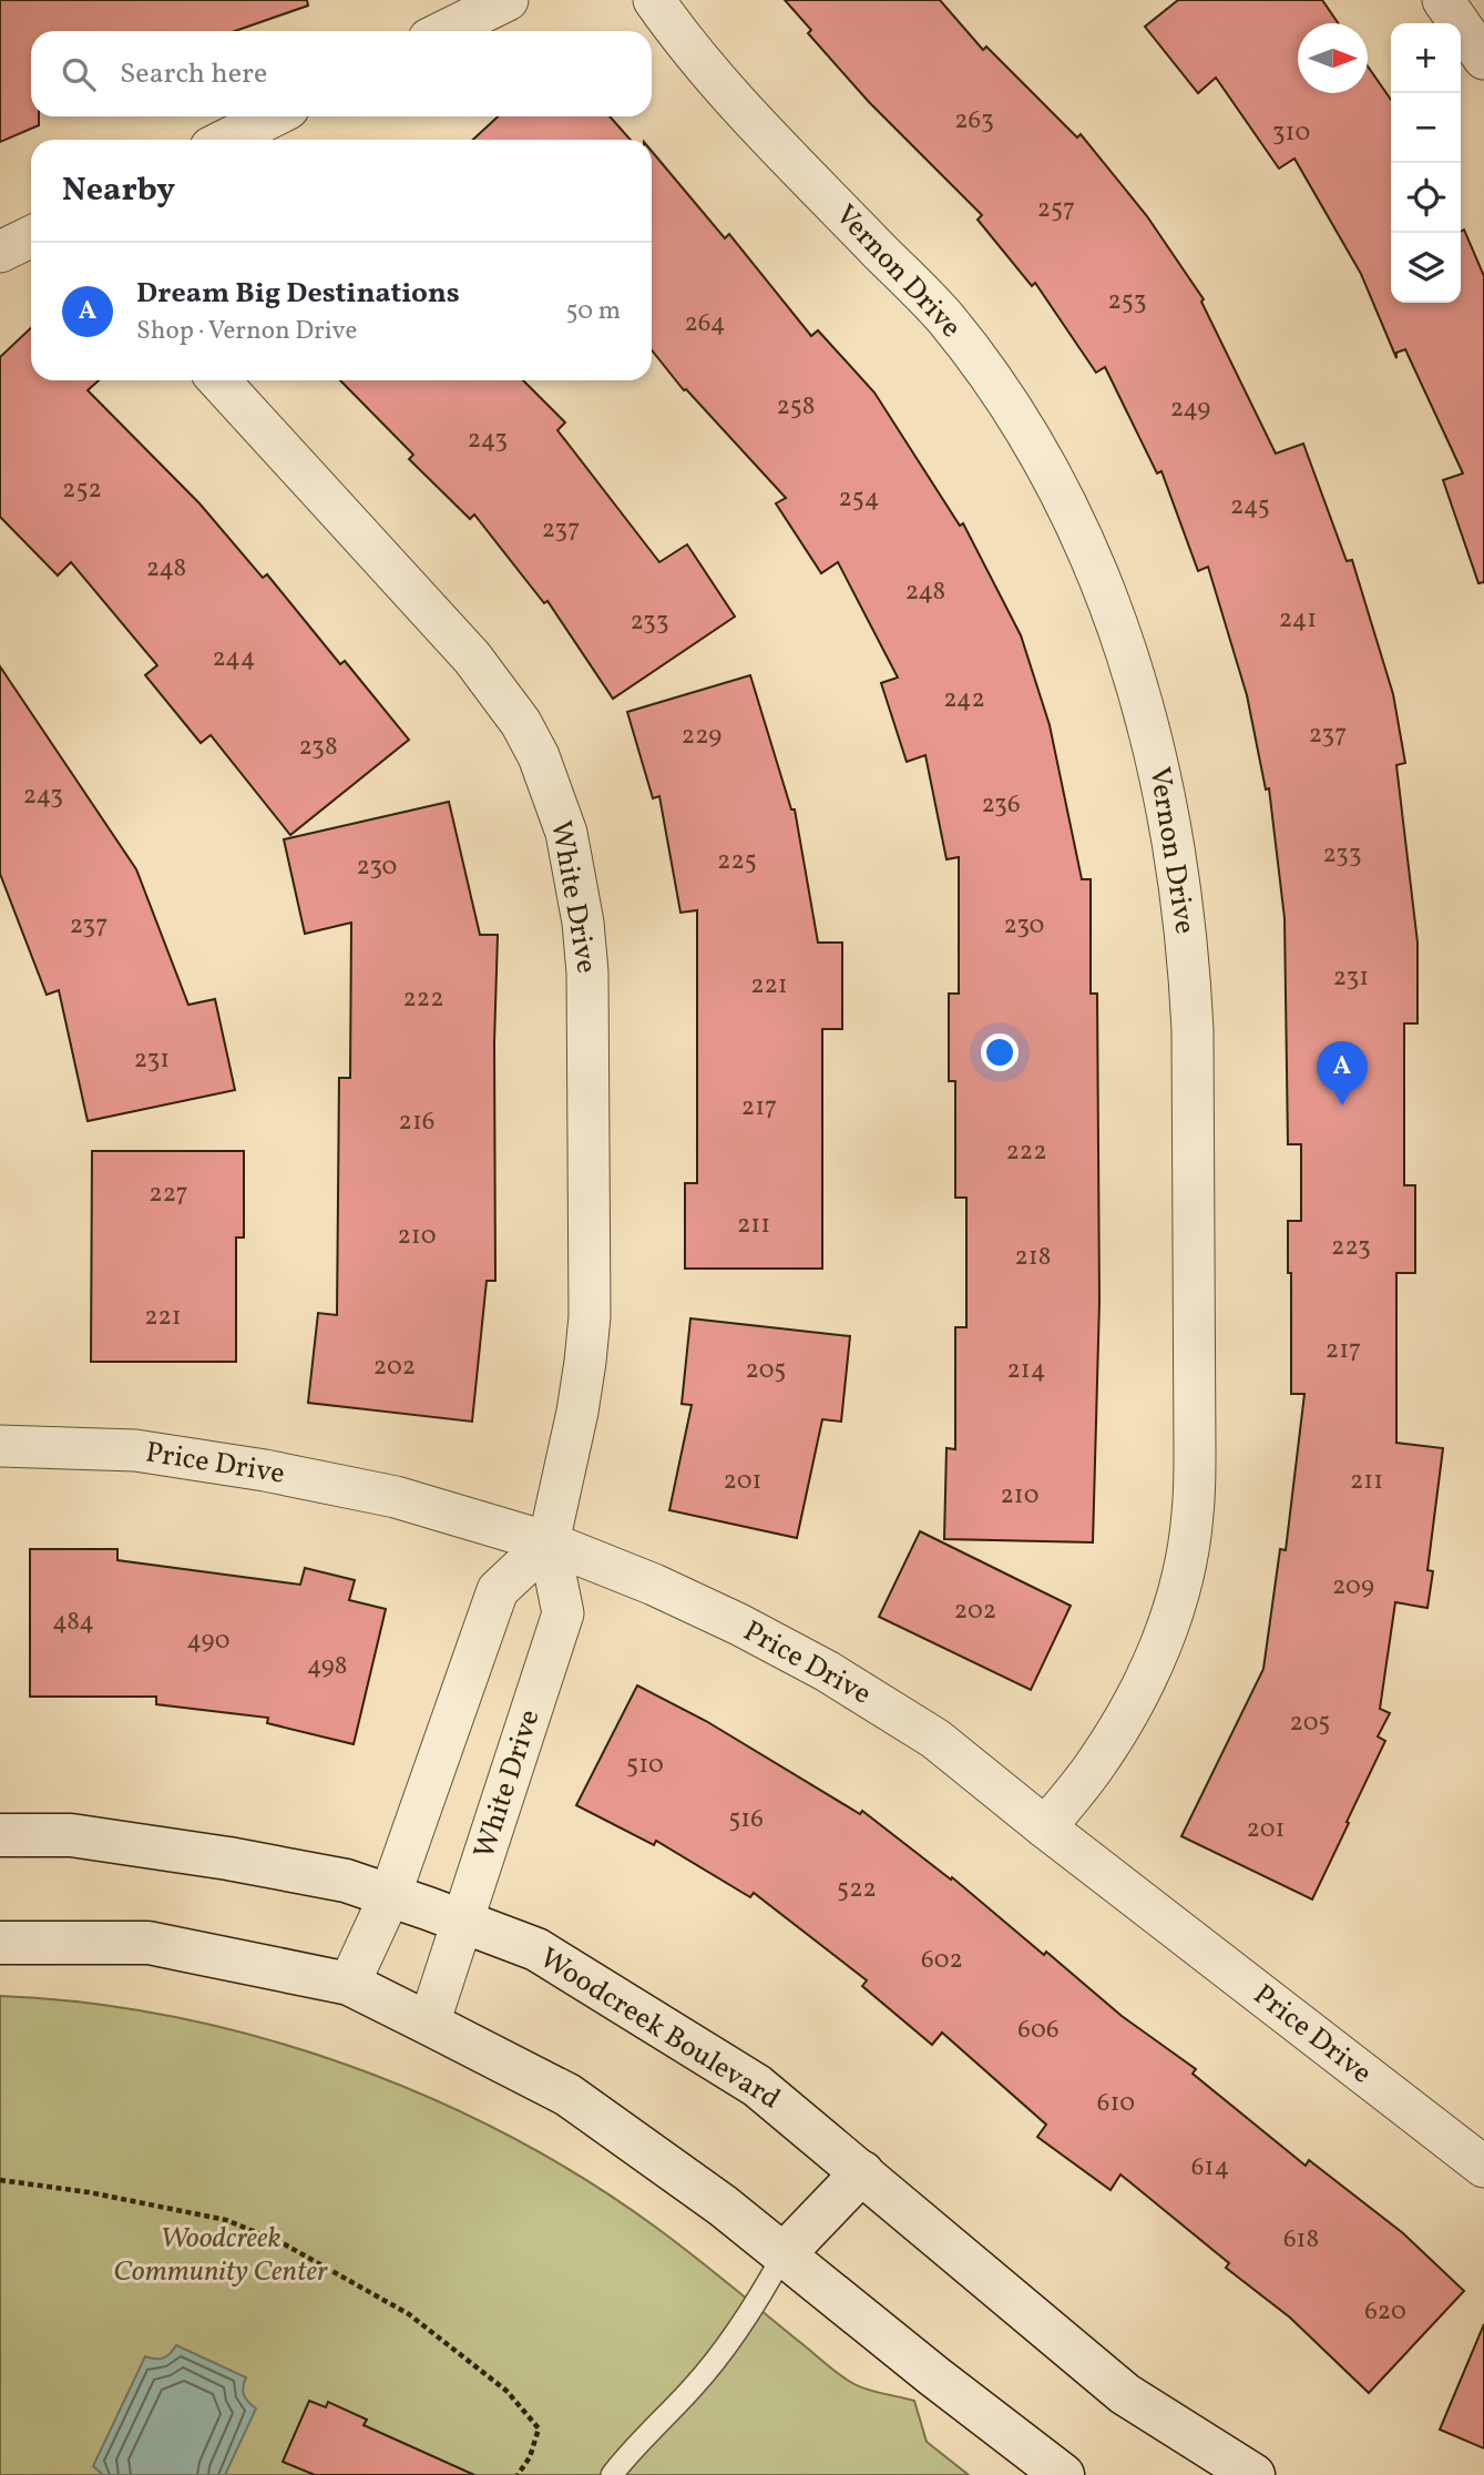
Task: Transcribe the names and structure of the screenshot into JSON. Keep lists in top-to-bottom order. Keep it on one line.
{"streets":{"street":["Vernon Drive","White Drive","Price Drive","Woodcreek Boulevard"]},"crossings":[["Vernon Drive","Price Drive"],["White Drive","Price Drive"],["White Drive","Woodcreek Boulevard"]],"parks":["Woodcreek Community Center"],"house_numbers":["263","310","257","253","264","258","249","243","252","254","245","237","248","248","241","233","244","242","237","229","238","243","236","233","225","230","237","230","231","221","222","231","217","216","222","227","211","210","223","218","221","217","202","205","214","201","211","210","209","202","484","490","498","205","510","516","201","522","602","606","610","614","618","620"],"north":"right","page":{"map_buttons":["+","−"],"search":"Search here","heading":"Nearby","list":[{"mark":"A","name":"Dream Big Destinations","note":"Shop · Vernon Drive","value":"50 m"}],"pins":"A"}}
